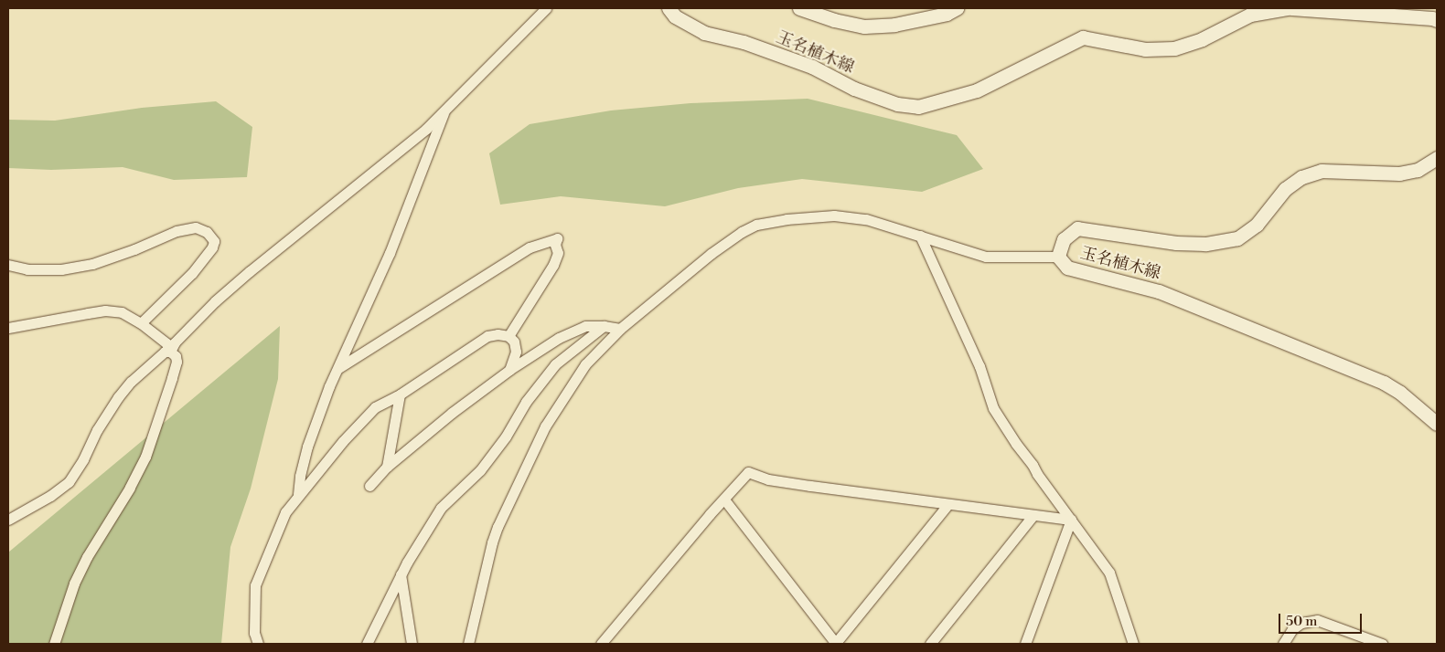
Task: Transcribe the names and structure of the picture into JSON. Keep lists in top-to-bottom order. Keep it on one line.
{"streets":{"main road":["玉名植木線"]},"scale_bar":"50 m"}
